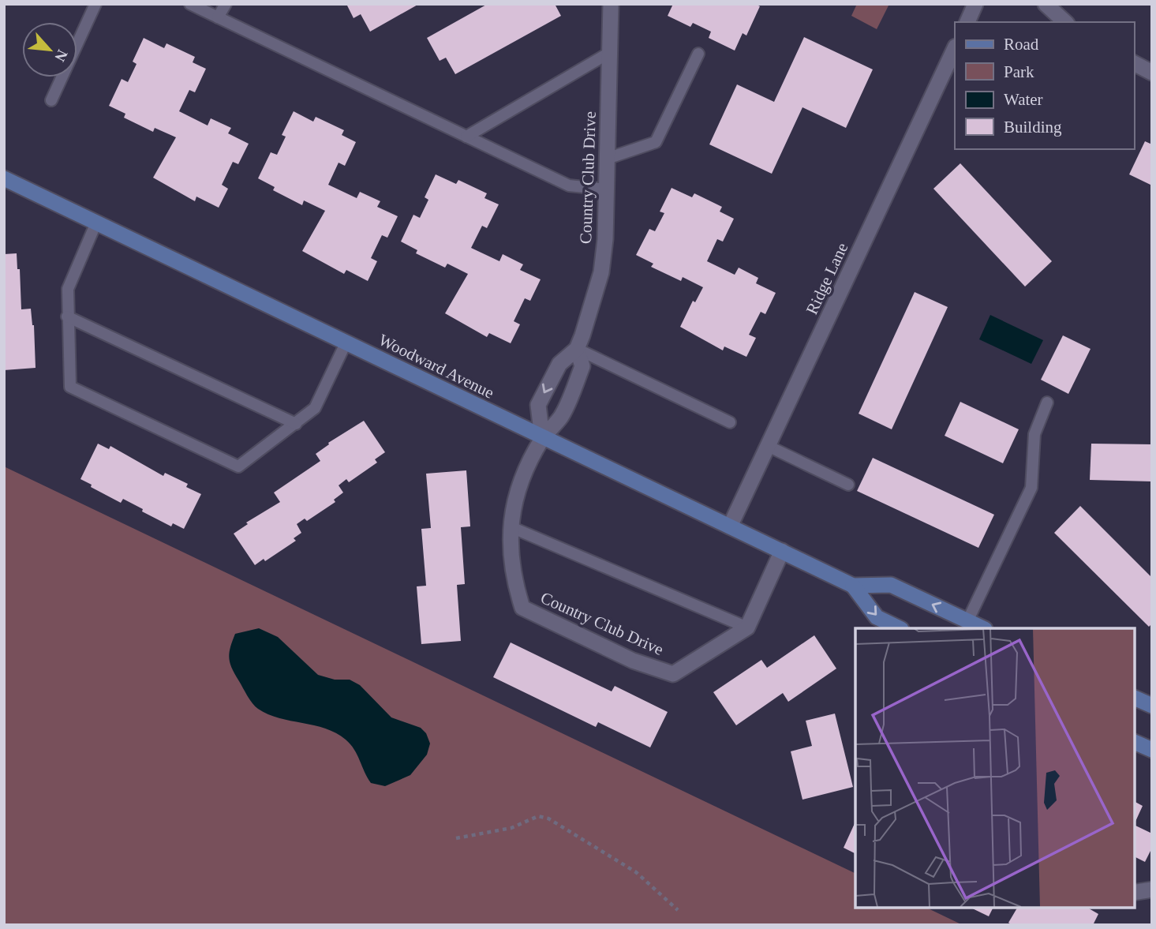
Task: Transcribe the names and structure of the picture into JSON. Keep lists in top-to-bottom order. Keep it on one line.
{"streets":{"main road":["Woodward Avenue"],"street":["Country Club Drive","Ridge Lane"]},"crossings":[["Country Club Drive","Woodward Avenue"],["Ridge Lane","Woodward Avenue"]],"legend":["Road","Park","Water","Building"],"north":"bottom right"}
